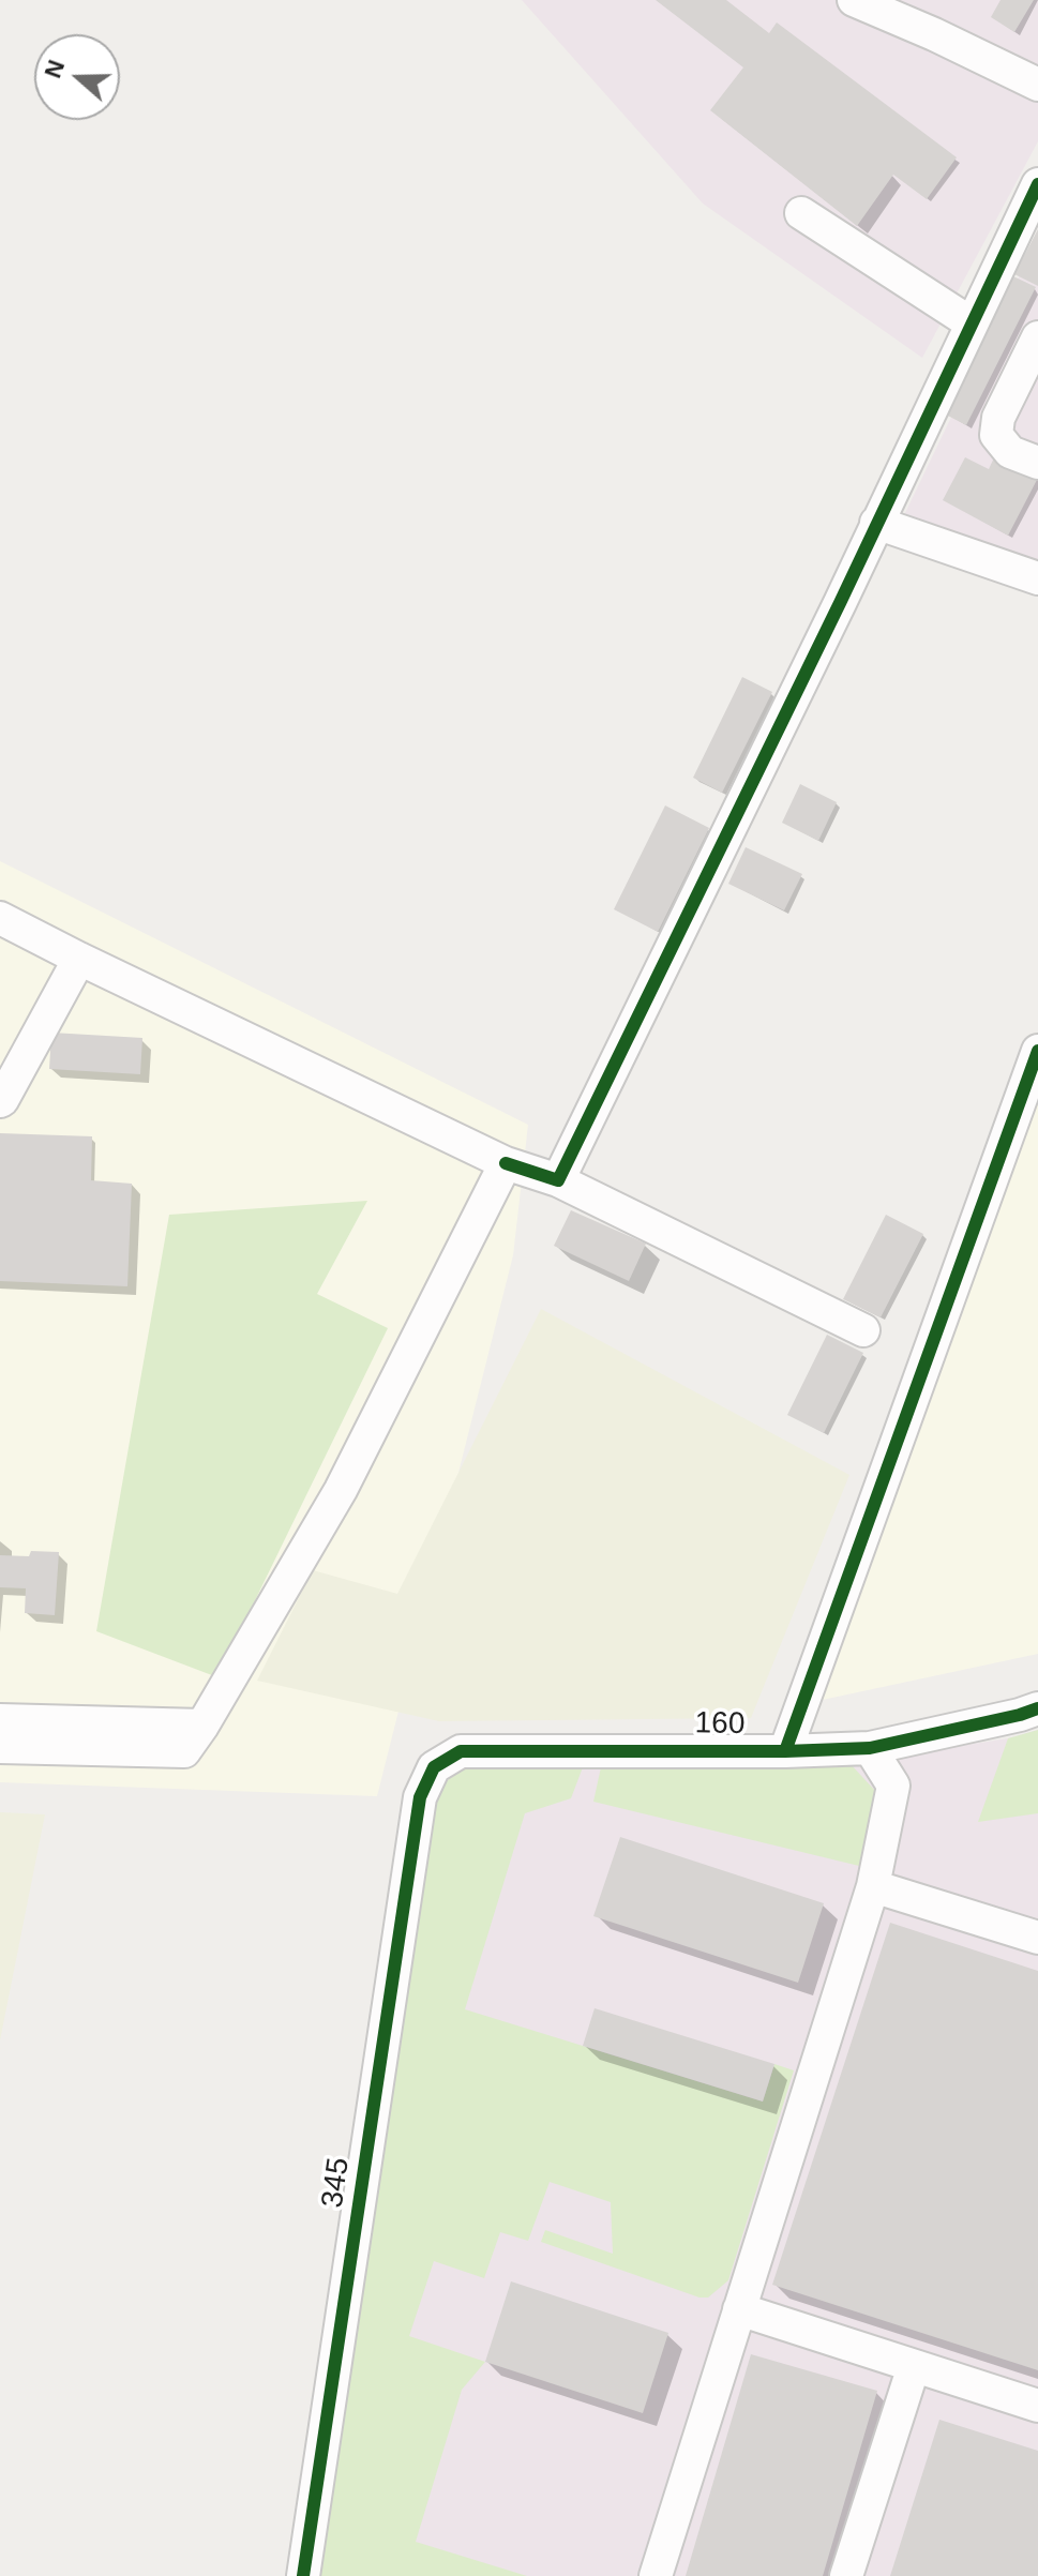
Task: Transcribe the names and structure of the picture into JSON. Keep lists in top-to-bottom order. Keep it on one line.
{"streets":{"street":["160","345"]},"crossings":[["160","345"]],"north":"left"}
